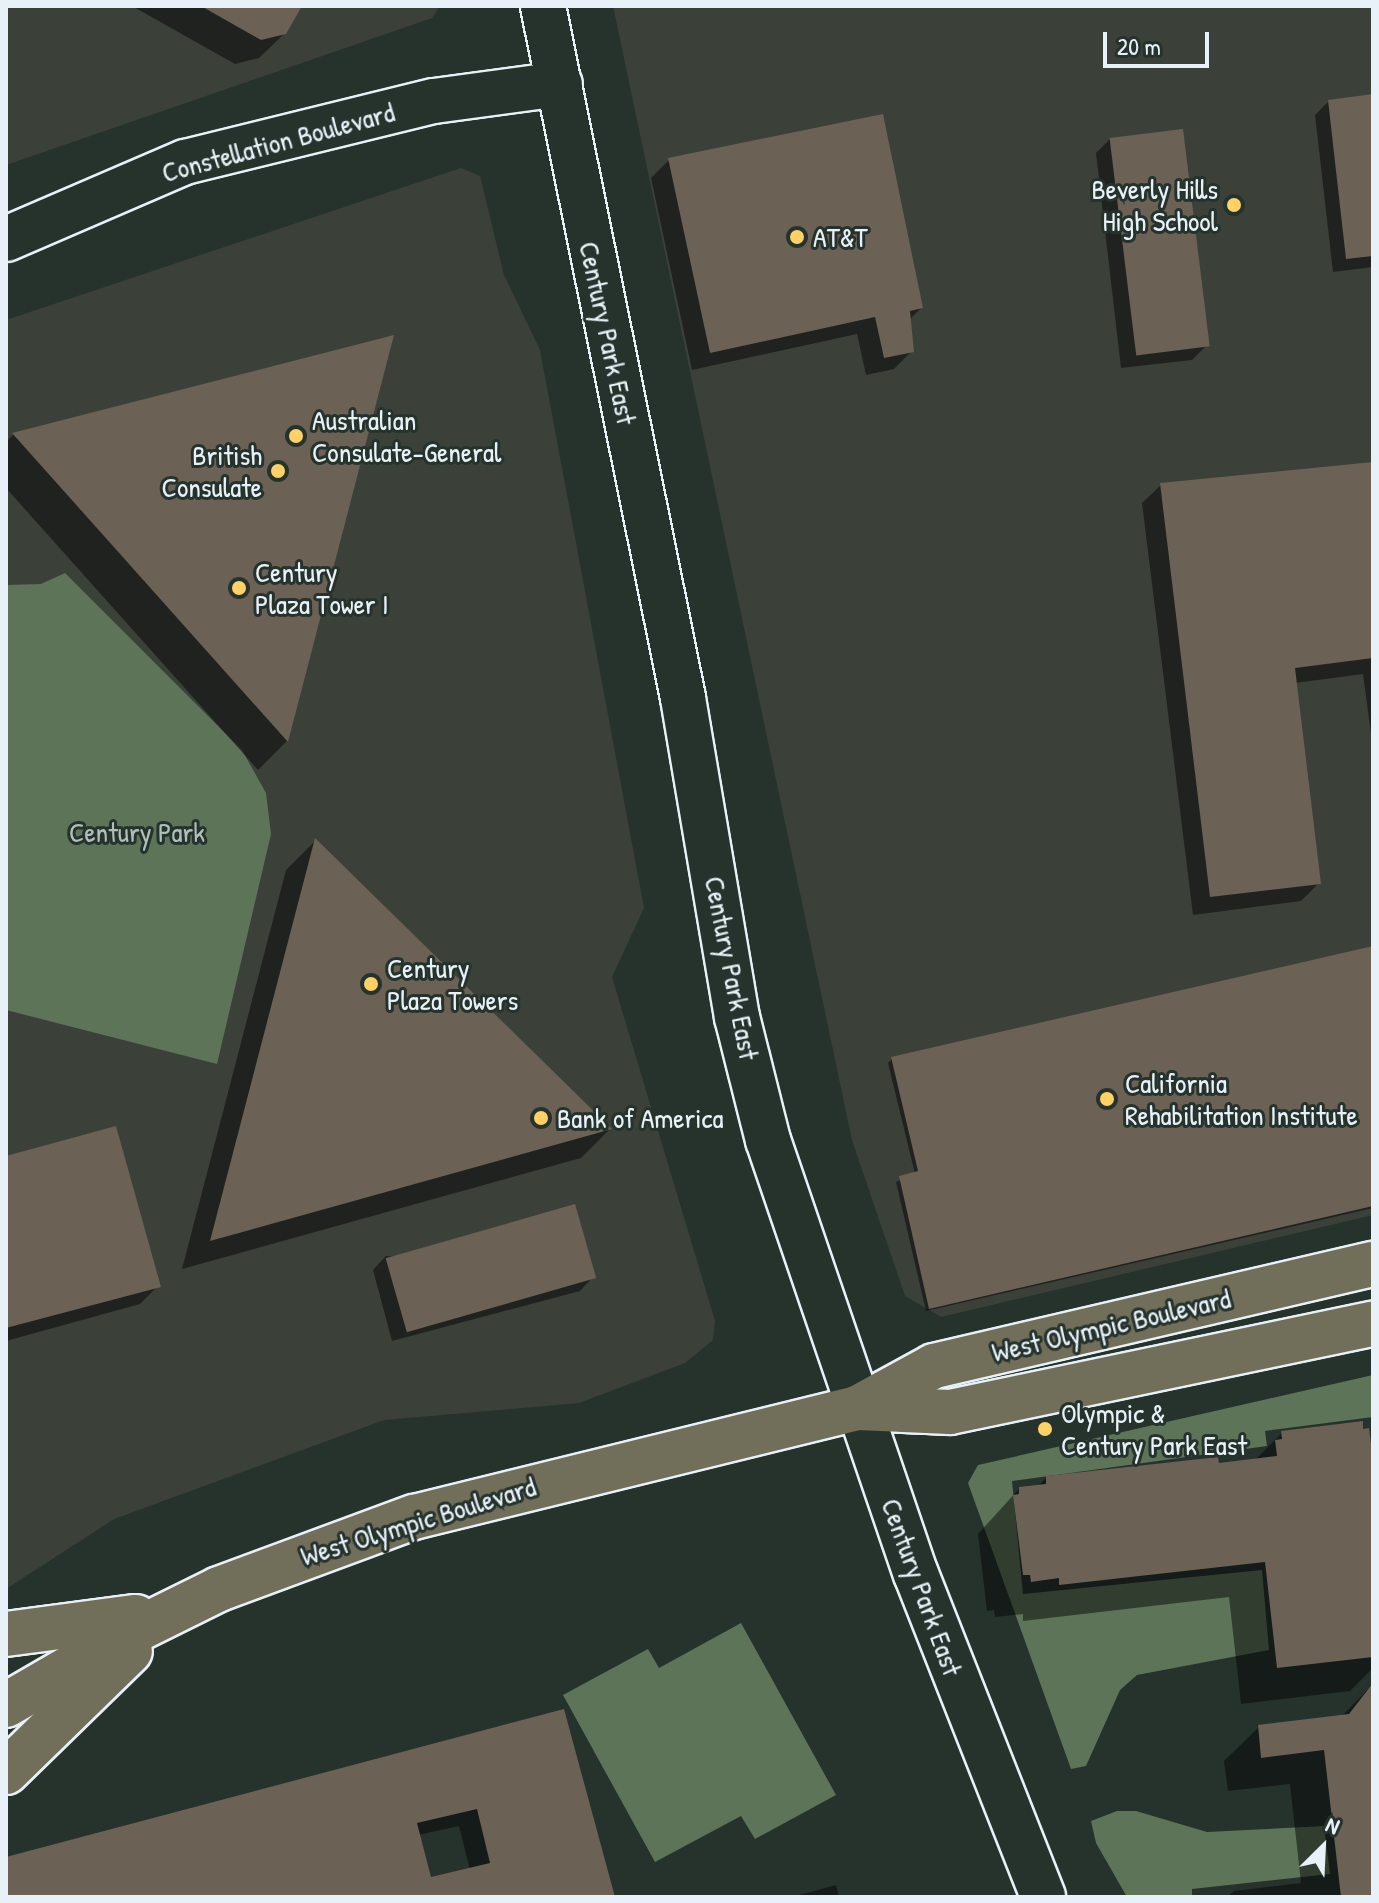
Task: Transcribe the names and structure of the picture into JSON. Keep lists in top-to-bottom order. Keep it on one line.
{"streets":{"main road":["Constellation Boulevard","Century Park East","West Olympic Boulevard"]},"crossings":[["Constellation Boulevard","Century Park East"],["Century Park East","West Olympic Boulevard"]],"parks":["Century Park"],"places":["Beverly Hills High School","AT&T","Australian Consulate-General","British Consulate","Century Plaza Tower I","Century Plaza Towers","California Rehabilitation Institute","Bank of America","Olympic & Century Park East"],"scale_bar":"20 m","north":"top right"}
